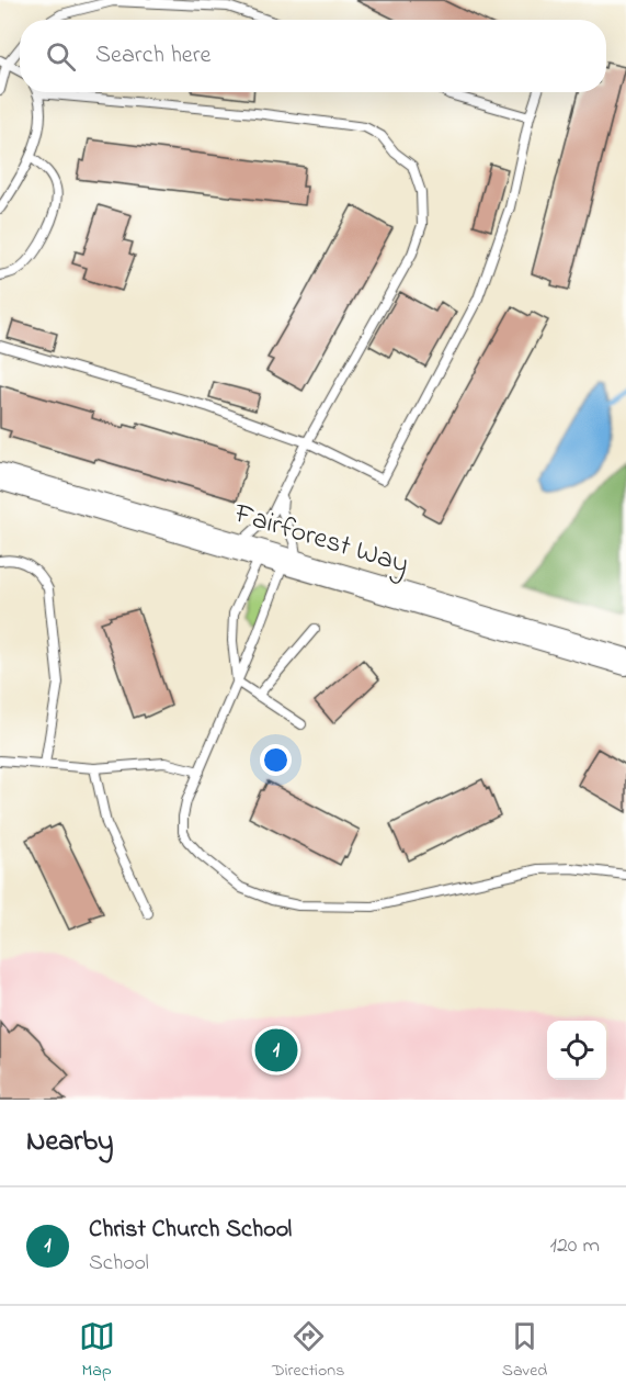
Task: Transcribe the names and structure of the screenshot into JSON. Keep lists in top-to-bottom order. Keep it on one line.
{"streets":{"main road":["Fairforest Way"]},"page":{"search":"Search here","pins":"1","heading":"Nearby","list":[{"mark":"1","name":"Christ Church School","note":"School","value":"120 m"}],"nav":["Map","Directions","Saved"]}}
